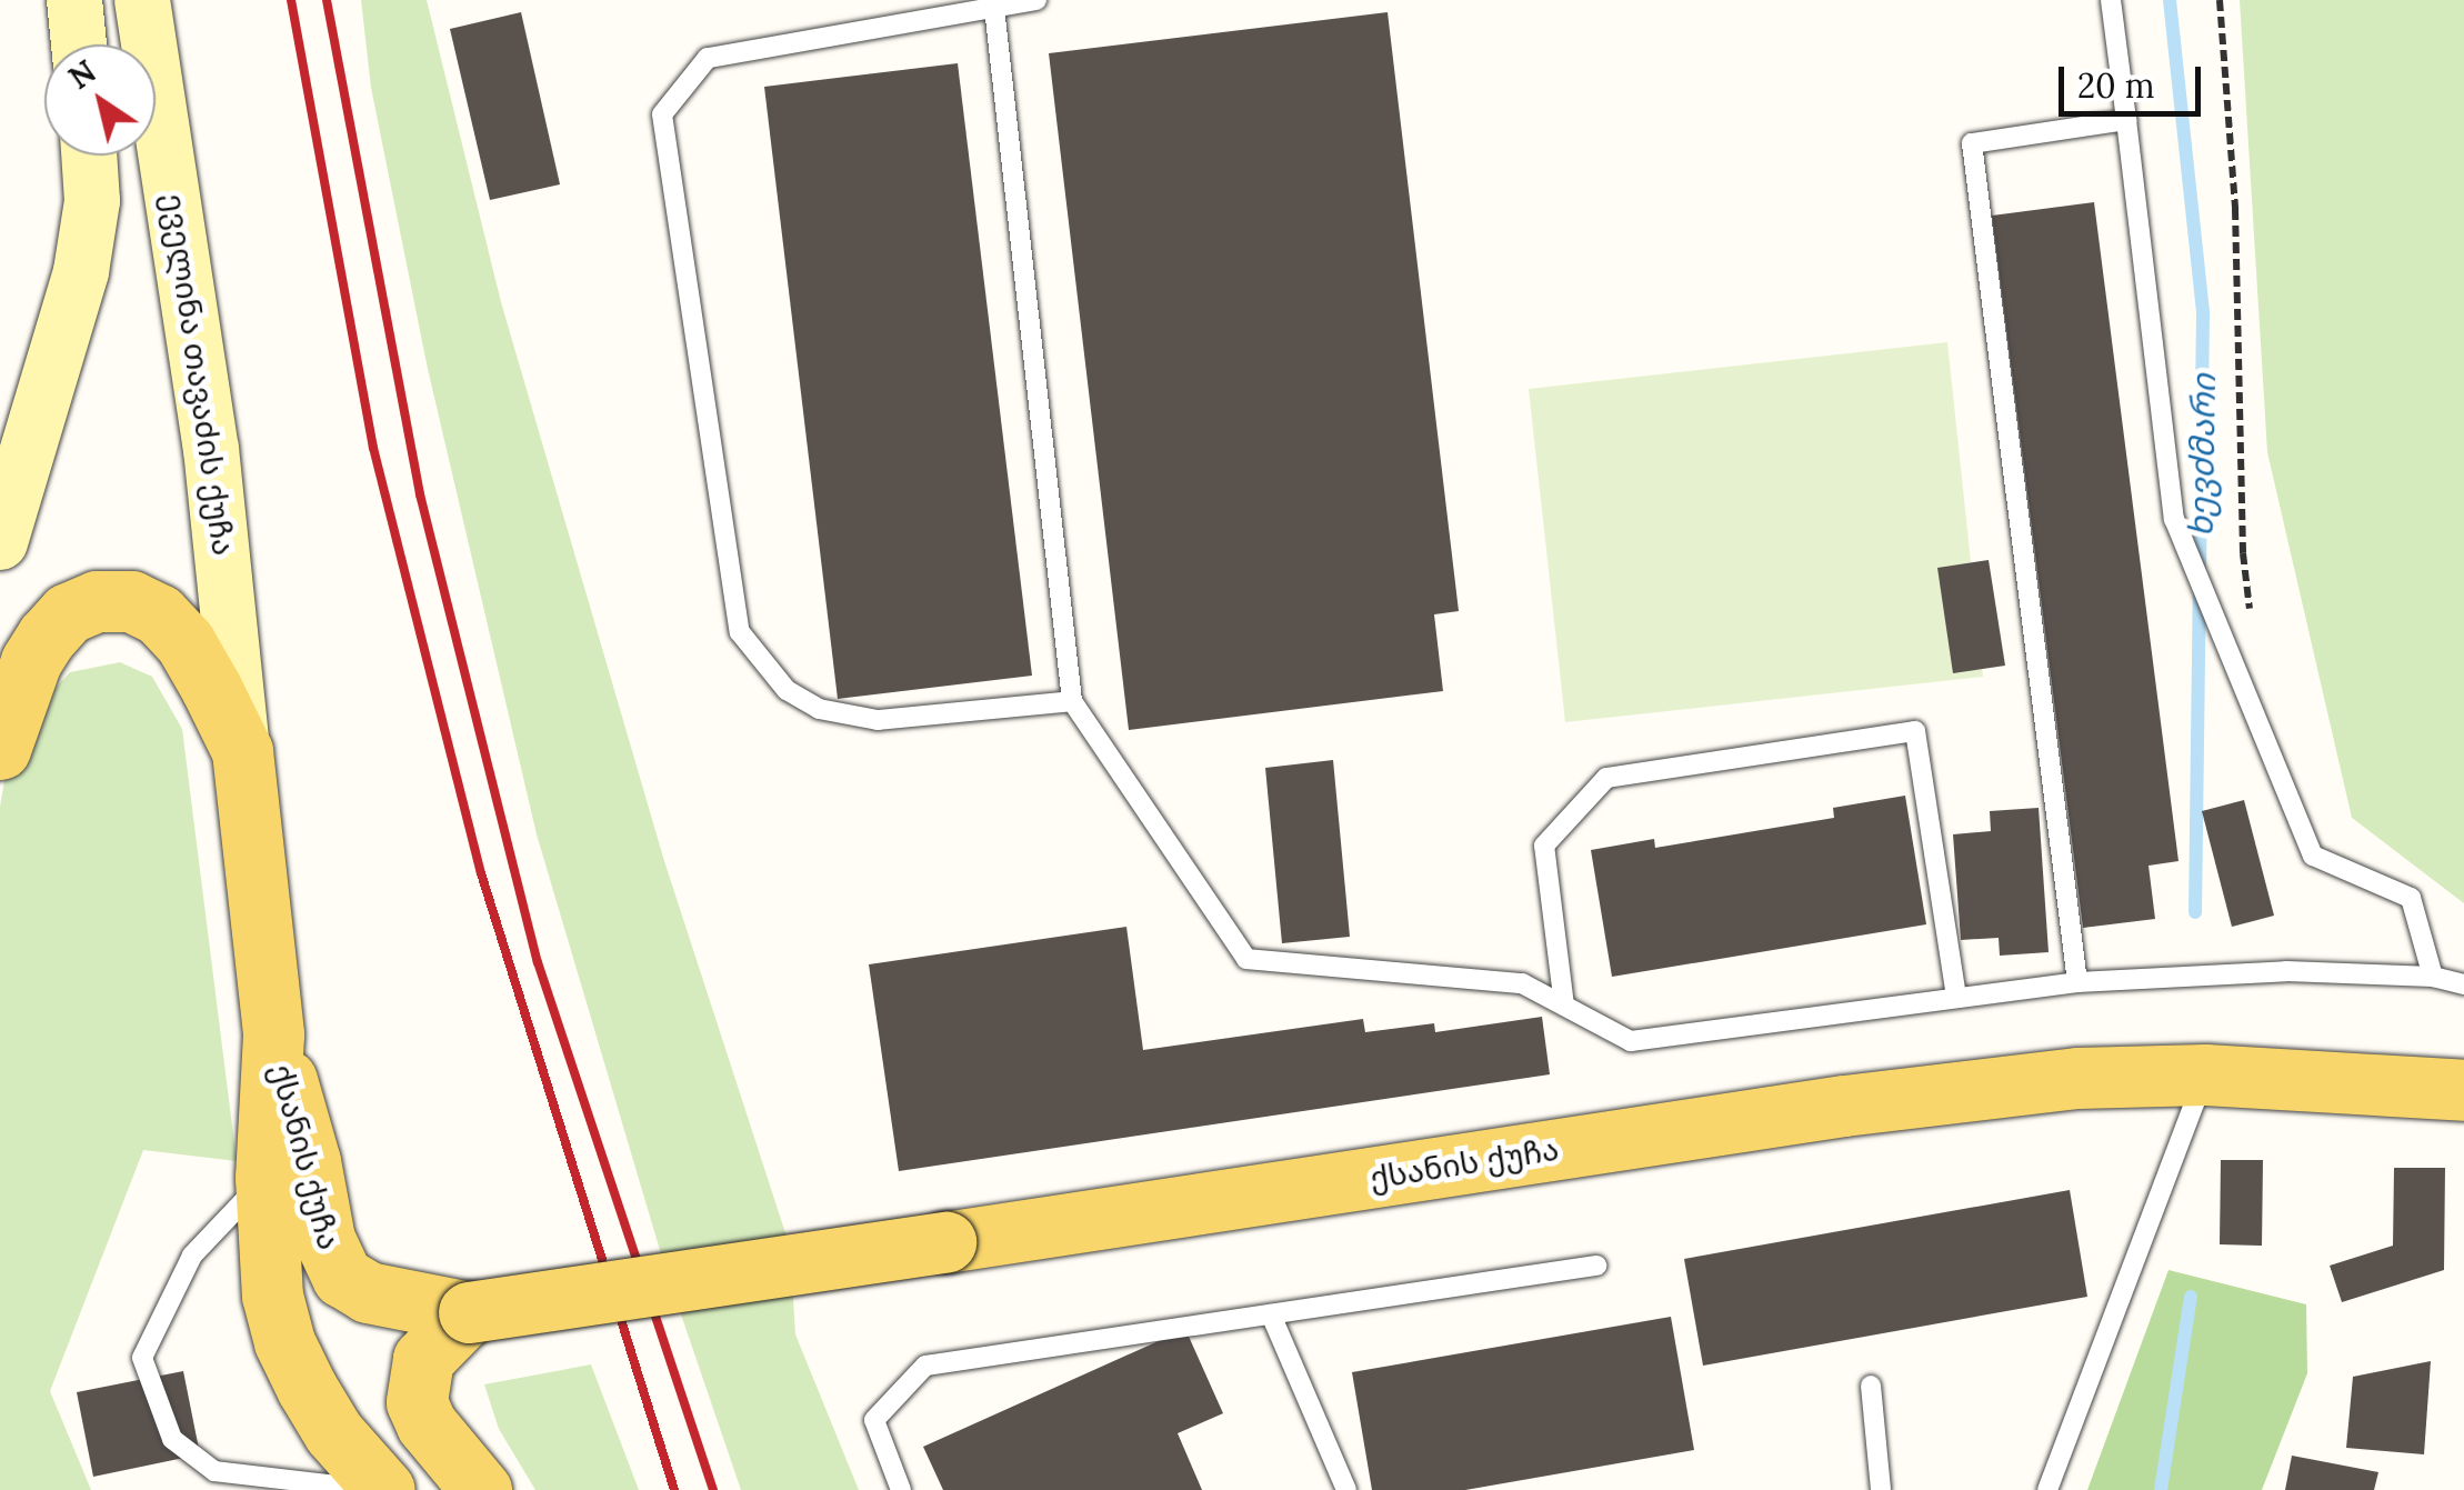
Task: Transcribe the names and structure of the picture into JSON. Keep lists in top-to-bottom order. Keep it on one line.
{"streets":{"main road":["ეველინა თავაძის ქუჩა","ქსანის ქუჩა"]},"crossings":[["ეველინა თავაძის ქუჩა","ქსანის ქუჩა"]],"water":["ხევძმარი"],"scale_bar":"20 m","north":"top left"}
